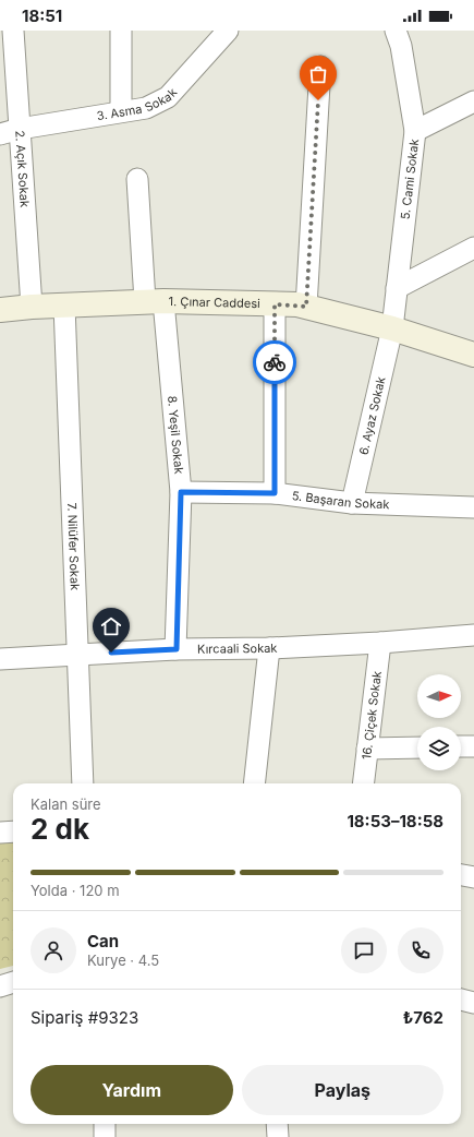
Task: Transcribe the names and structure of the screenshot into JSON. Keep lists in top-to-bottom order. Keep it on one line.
{"streets":{"main road":["1. Çınar Caddesi"],"street":["3. Asma Sokak","2. Açık Sokak","5. Cami Sokak","6. Ayaz Sokak","8. Yeşil Sokak","5. Başaran Sokak","7. Nilüfer Sokak","Kırcaali Sokak","16. Çiçek Sokak"]},"crossings":[["3. Asma Sokak","2. Açık Sokak"],["2. Açık Sokak","1. Çınar Caddesi"],["5. Cami Sokak","1. Çınar Caddesi"],["5. Cami Sokak","6. Ayaz Sokak"],["1. Çınar Caddesi","6. Ayaz Sokak"],["1. Çınar Caddesi","8. Yeşil Sokak"],["1. Çınar Caddesi","7. Nilüfer Sokak"],["6. Ayaz Sokak","5. Başaran Sokak"],["8. Yeşil Sokak","5. Başaran Sokak"],["8. Yeşil Sokak","Kırcaali Sokak"],["7. Nilüfer Sokak","Kırcaali Sokak"],["Kırcaali Sokak","16. Çiçek Sokak"]],"north":"right","page":{"status":"18:51","heading":["2 dk","Kalan süre","18:53–18:58"],"panel":["Can","Kurye · 4.5","Sipariş #9323","₺762"],"bar":"Yolda · 120 m","buttons":["Yardım","Paylaş"]}}
